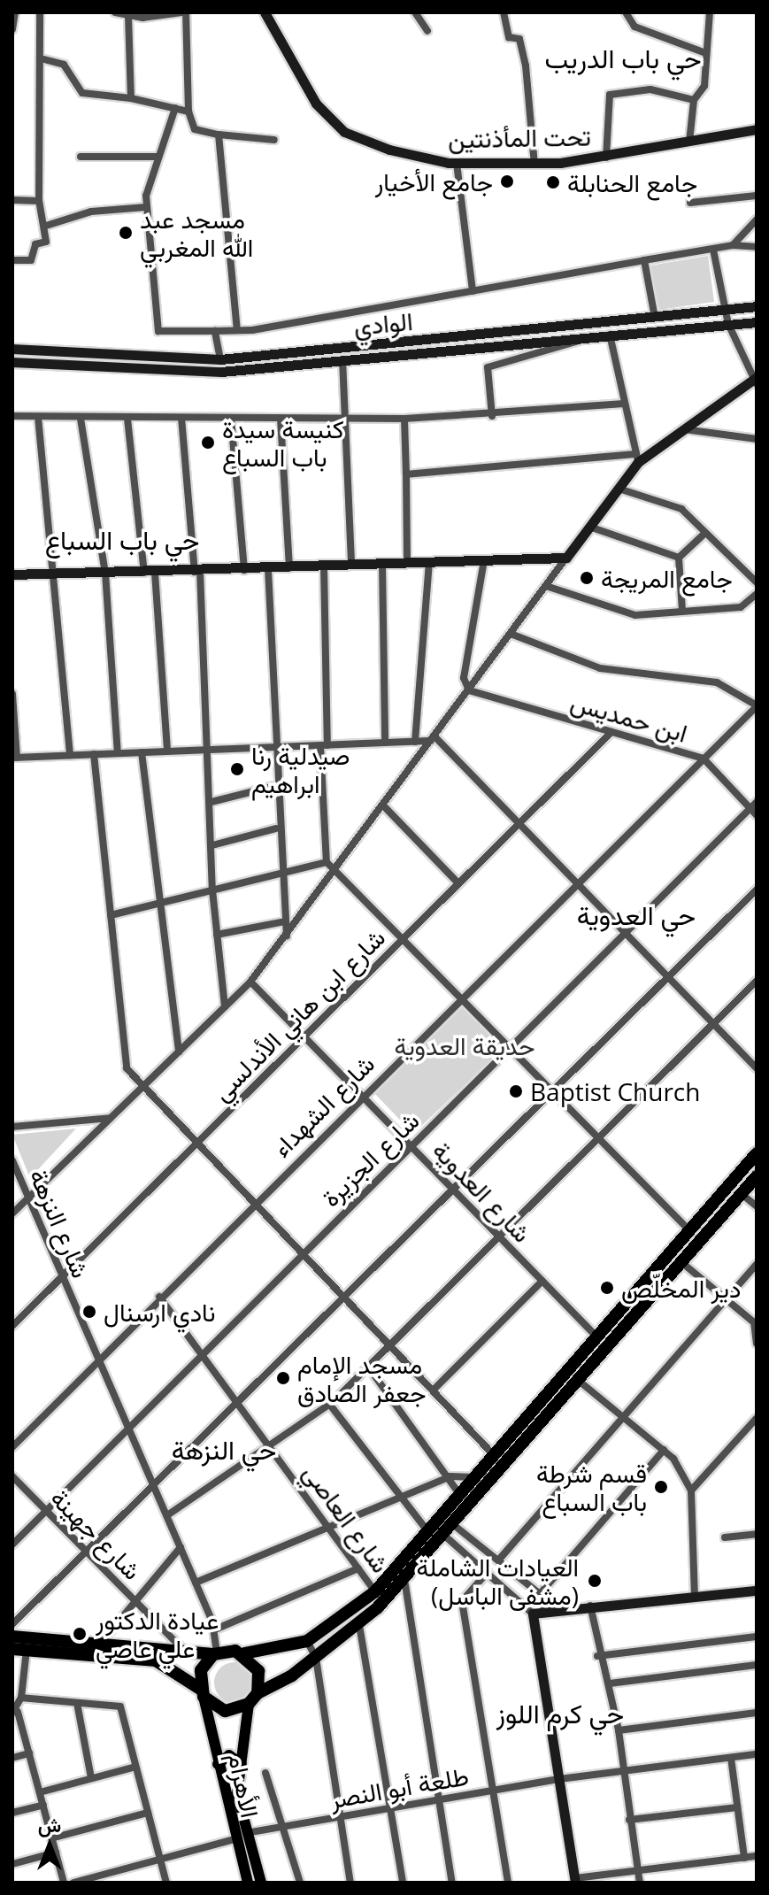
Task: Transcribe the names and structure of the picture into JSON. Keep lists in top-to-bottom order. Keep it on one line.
{"streets":{"main road":["تحت المأذنتين","الوادي","الأهرام"],"street":["ابن حمديس","شارع ابن هاني الأندلسي","شارع الشهداء","شارع الجزيرة","شارع العدوية","شارع النزهة","شارع العاصي","شارع جهينة","طلعة أبو النصر"]},"crossings":[["ابن حمديس","شارع ابن هاني الأندلسي"],["ابن حمديس","شارع الشهداء"],["ابن حمديس","شارع الجزيرة"],["شارع ابن هاني الأندلسي","شارع العدوية"],["شارع ابن هاني الأندلسي","شارع النزهة"],["شارع الشهداء","شارع العدوية"],["شارع الشهداء","شارع النزهة"],["شارع الشهداء","شارع العاصي"],["شارع الجزيرة","شارع العدوية"],["شارع الجزيرة","شارع النزهة"],["شارع الجزيرة","شارع العاصي"],["شارع الجزيرة","شارع جهينة"],["شارع النزهة","الأهرام"],["الأهرام","طلعة أبو النصر"]],"districts":["حي باب الدريب","حي باب السباع","حي العدوية","حي النزهة","حي كرم اللوز"],"parks":["حديقة العدوية"],"places":["جامع الأخيار","جامع الحنابلة","مسجد عبد الله المغربي","كنيسة سيدة باب السباع","جامع المريجة","صيدلية رنا ابراهيم","Baptist Church","دير المخلّص","نادي ارسنال","مسجد الإمام جعفر الصادق","قسم شرطة باب السباع","العيادات الشاملة (مشفى الباسل)","عيادة الدكتور علي عاصي"],"north":"top"}
